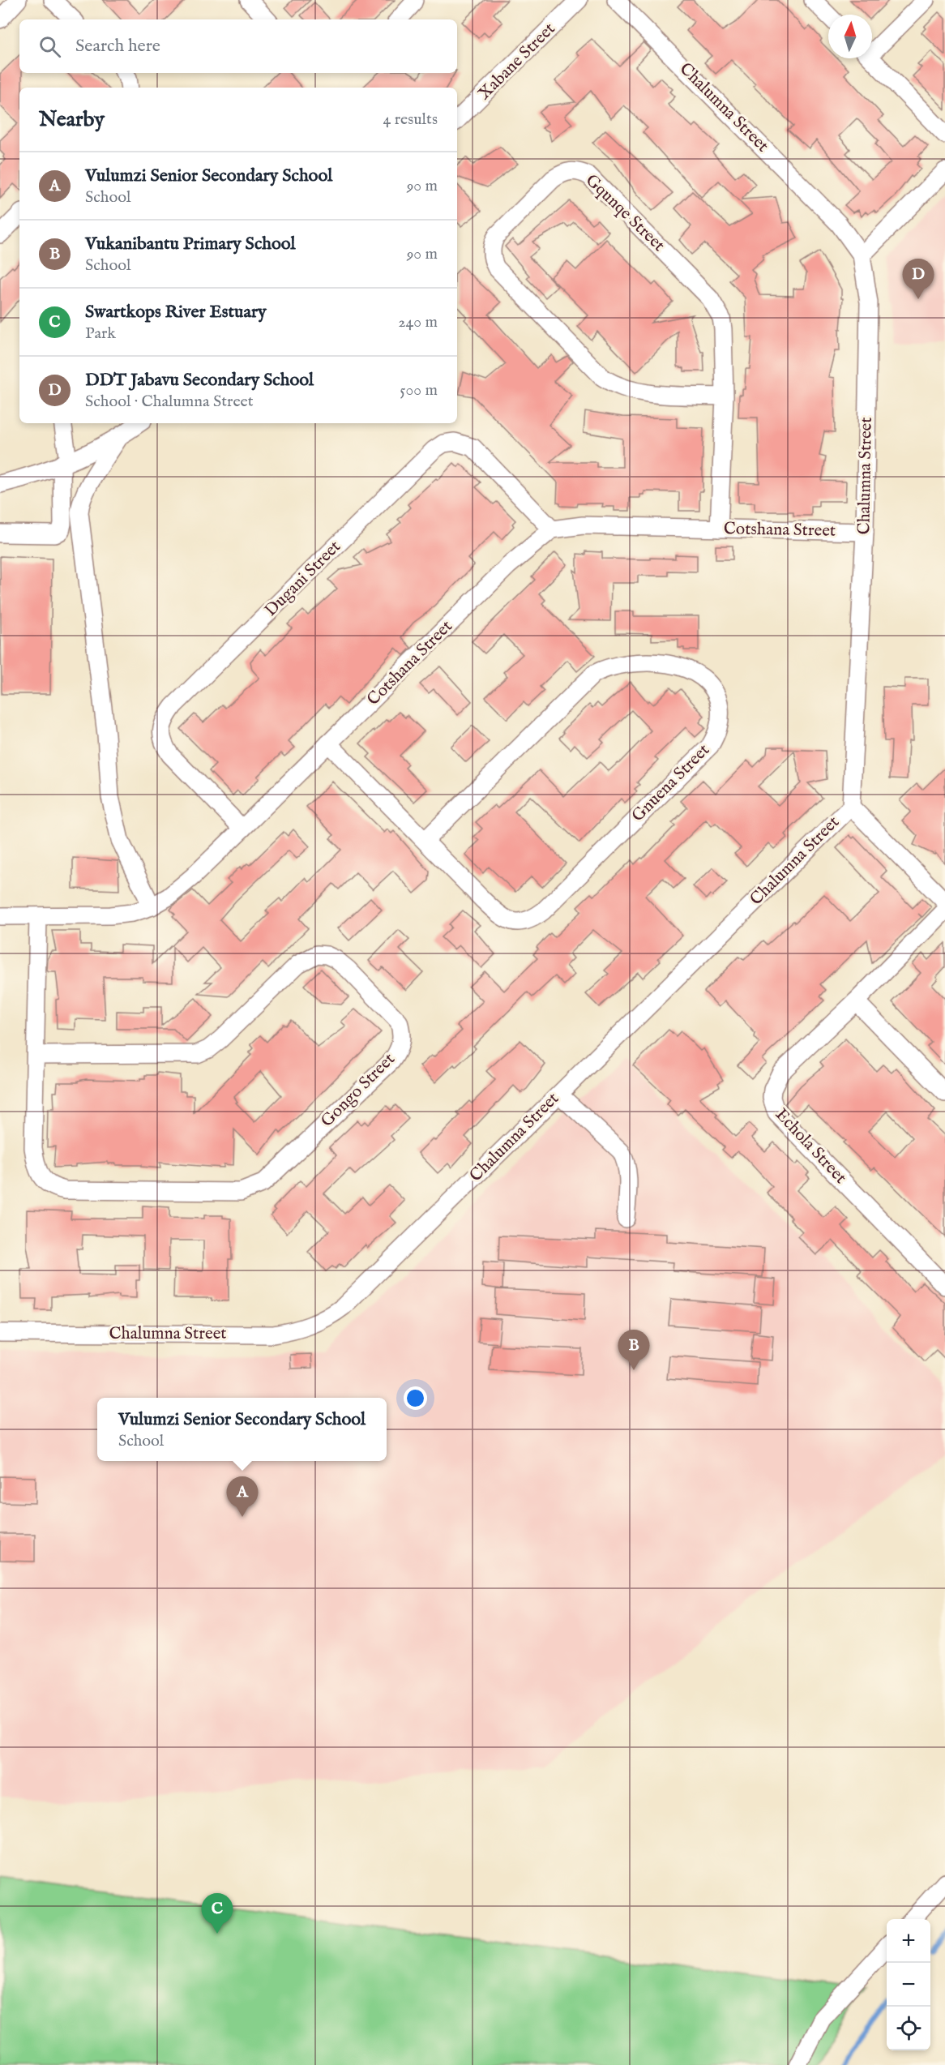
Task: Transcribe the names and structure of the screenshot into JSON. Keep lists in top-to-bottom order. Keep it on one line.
{"streets":{"street":["Xabane Street","Chalumna Street","Gqunqe Street","Cotshana Street","Dugani Street","Gnuena Street","Gongo Street","Echola Street"]},"crossings":[["Chalumna Street","Cotshana Street"],["Gqunqe Street","Cotshana Street"],["Cotshana Street","Dugani Street"],["Cotshana Street","Gnuena Street"],["Cotshana Street","Gongo Street"]],"north":"top","page":{"search":"Search here","heading":["Nearby","4 results"],"list":[{"mark":"A","name":"Vulumzi Senior Secondary School","note":"School","value":"90 m"},{"mark":"B","name":"Vukanibantu Primary School","note":"School","value":"90 m"},{"mark":"C","name":"Swartkops River Estuary","note":"Park","value":"240 m"},{"mark":"D","name":"DDT Jabavu Secondary School","note":"School · Chalumna Street","value":"500 m"}],"pins":["D","B","A","C"],"popup":["Vulumzi Senior Secondary School","School"],"map_buttons":["+","−"]}}
